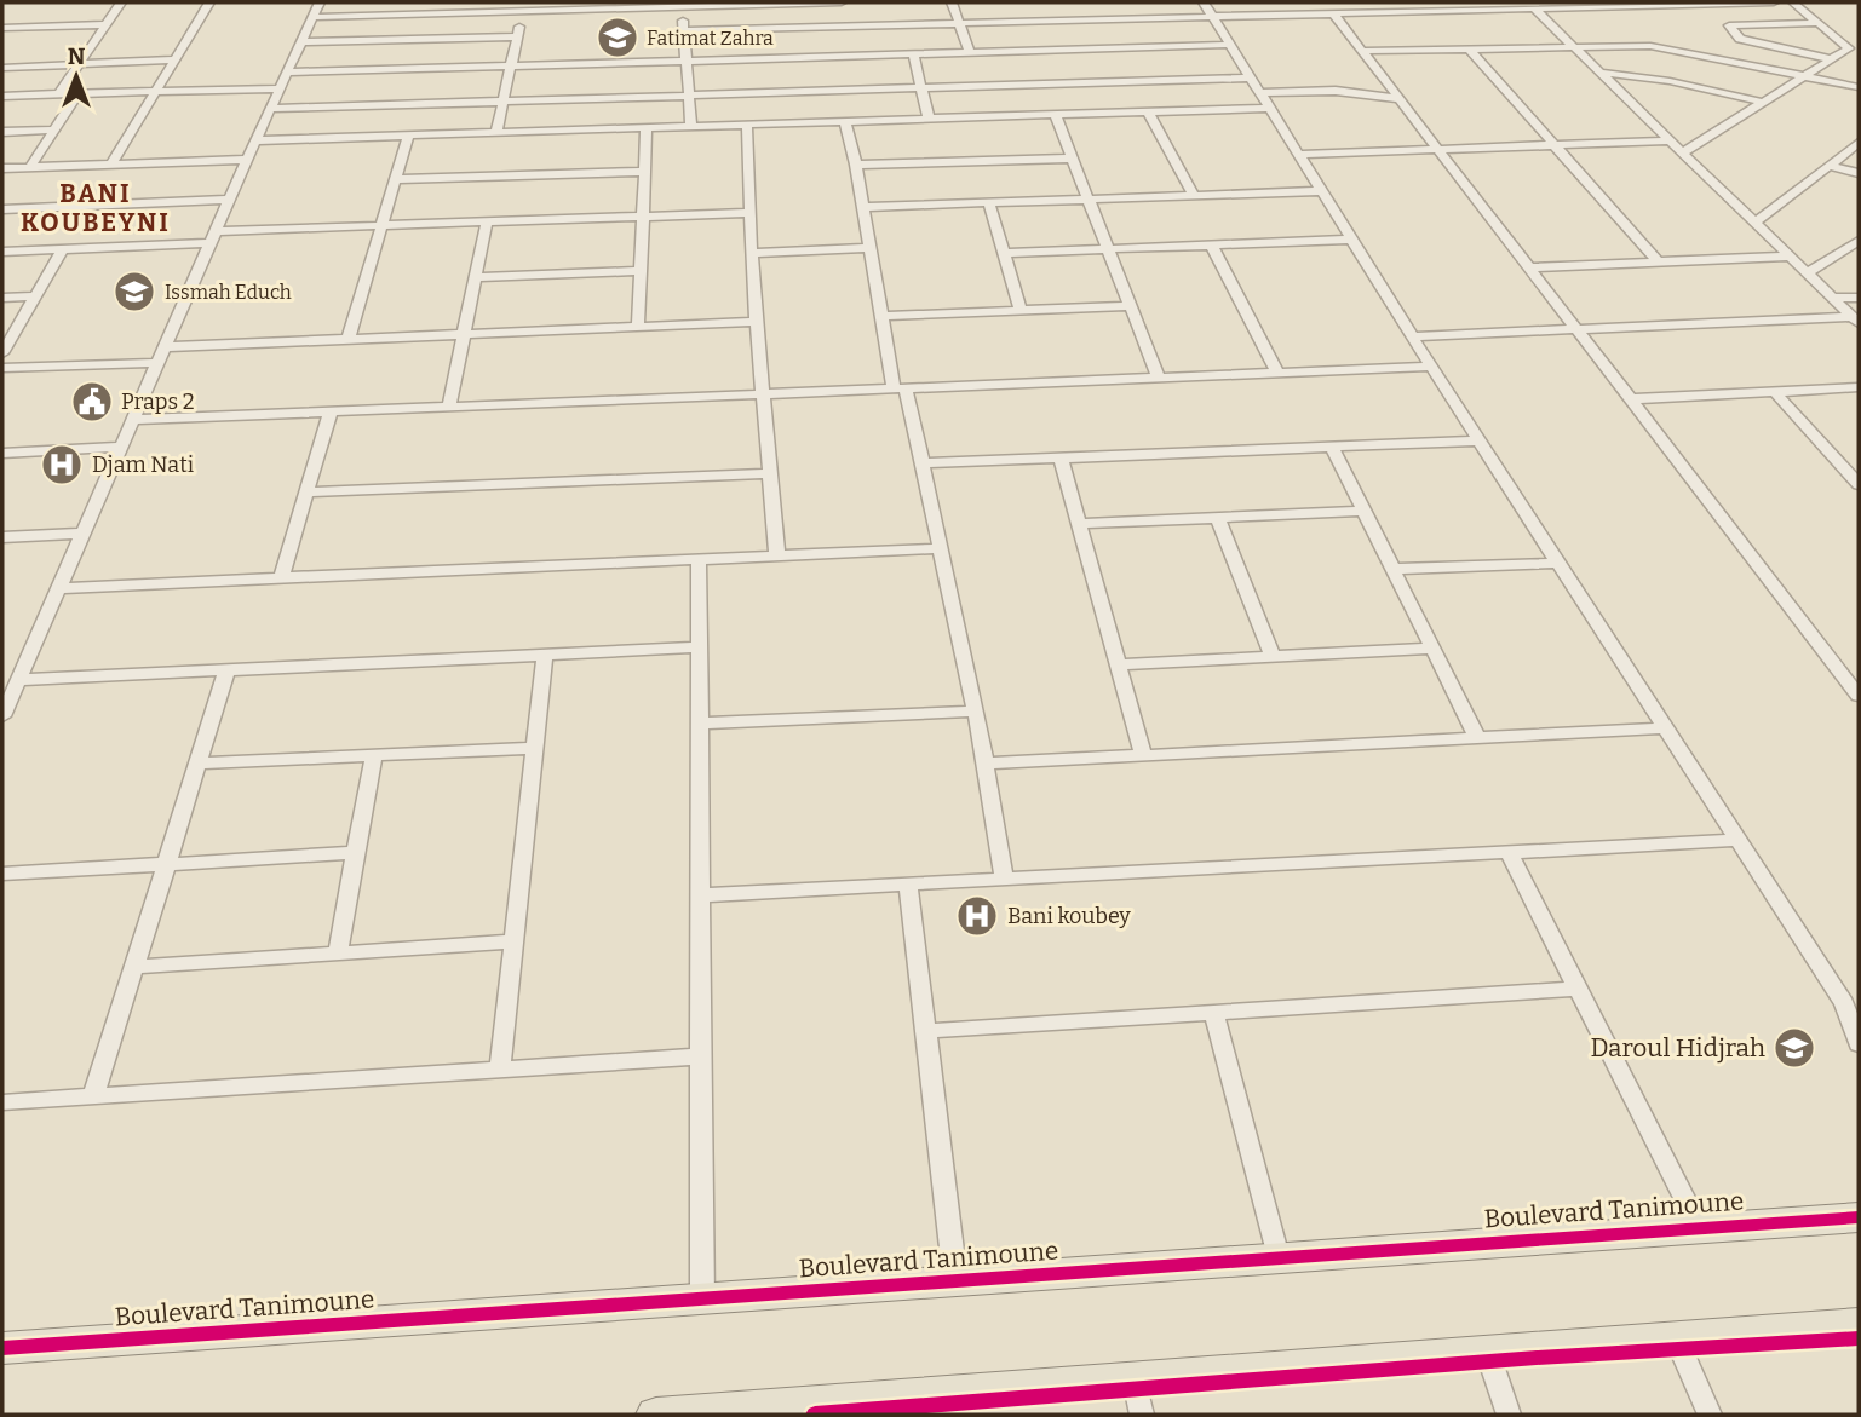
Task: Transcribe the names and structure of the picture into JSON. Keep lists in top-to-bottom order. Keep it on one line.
{"streets":{"main road":["Boulevard Tanimoune"]},"districts":["BANI KOUBEYNI"],"places":{"school or university":["Fatimat Zahra","Issmah Educh","Daroul Hidjrah"],"public building":["Praps 2"],"hospital":["Djam Nati","Bani koubey"]},"north":"top"}
